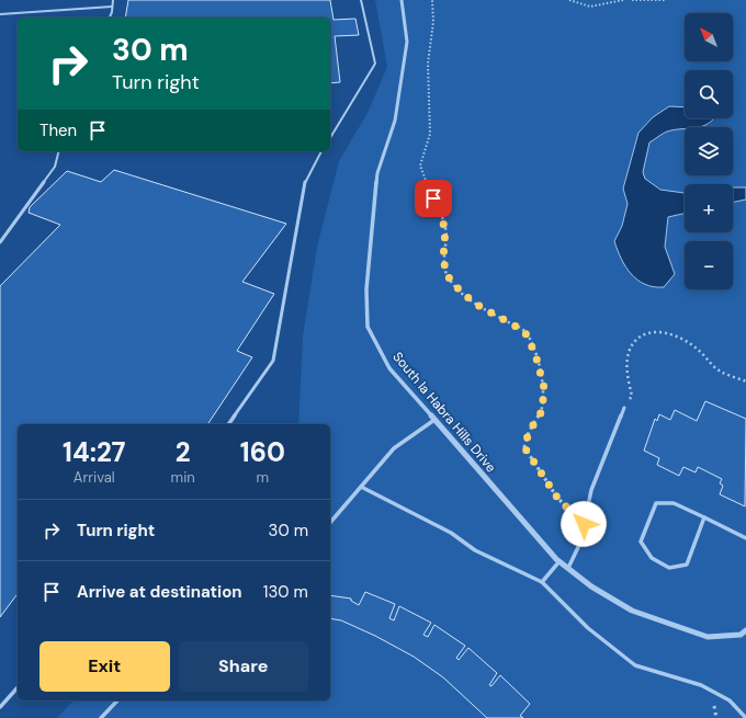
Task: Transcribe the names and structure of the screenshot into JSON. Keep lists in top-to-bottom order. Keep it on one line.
{"streets":{"street":["South la Habra Hills Drive"]},"north":"top left","page":{"map_buttons":["+","−"],"turn":["30 m","Turn right"],"then":"Then","eta":["14:27","Arrival","2","min","160","m"],"list":[{"name":"Turn right","value":"30 m"},{"name":"Arrive at destination","value":"130 m"}],"buttons":["Exit","Share"]}}
